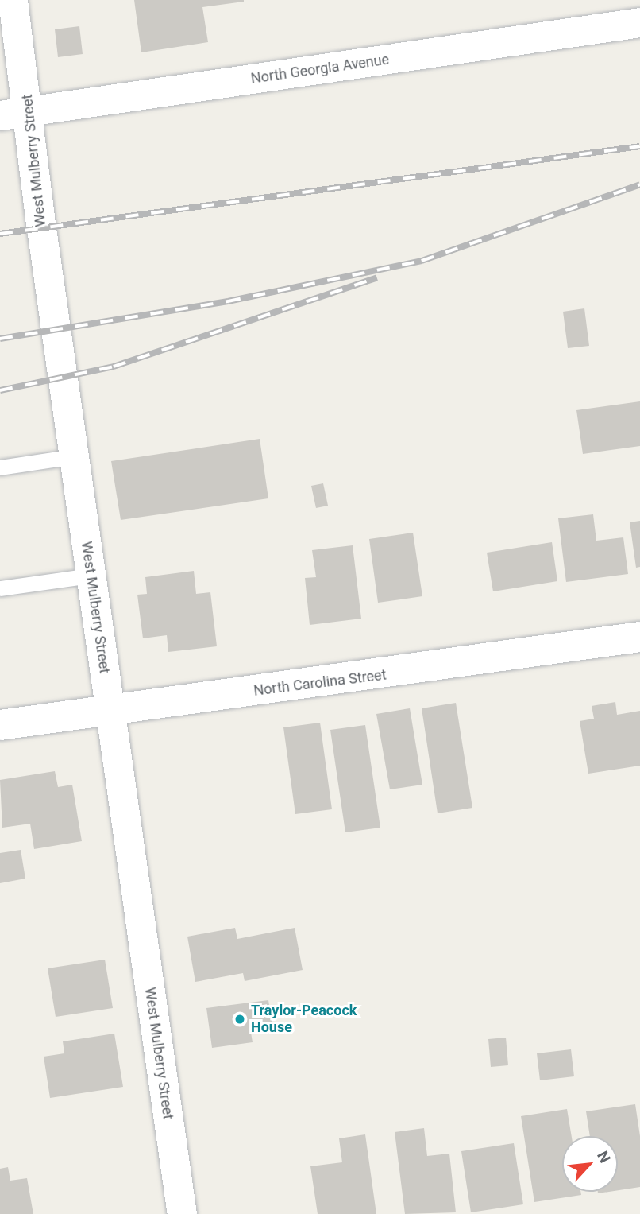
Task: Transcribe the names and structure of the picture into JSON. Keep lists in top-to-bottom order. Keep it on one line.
{"streets":{"street":["North Georgia Avenue","West Mulberry Street","North Carolina Street"]},"crossings":[["North Georgia Avenue","West Mulberry Street"],["West Mulberry Street","North Carolina Street"]],"places":["Traylor-Peacock House"],"north":"top right"}
